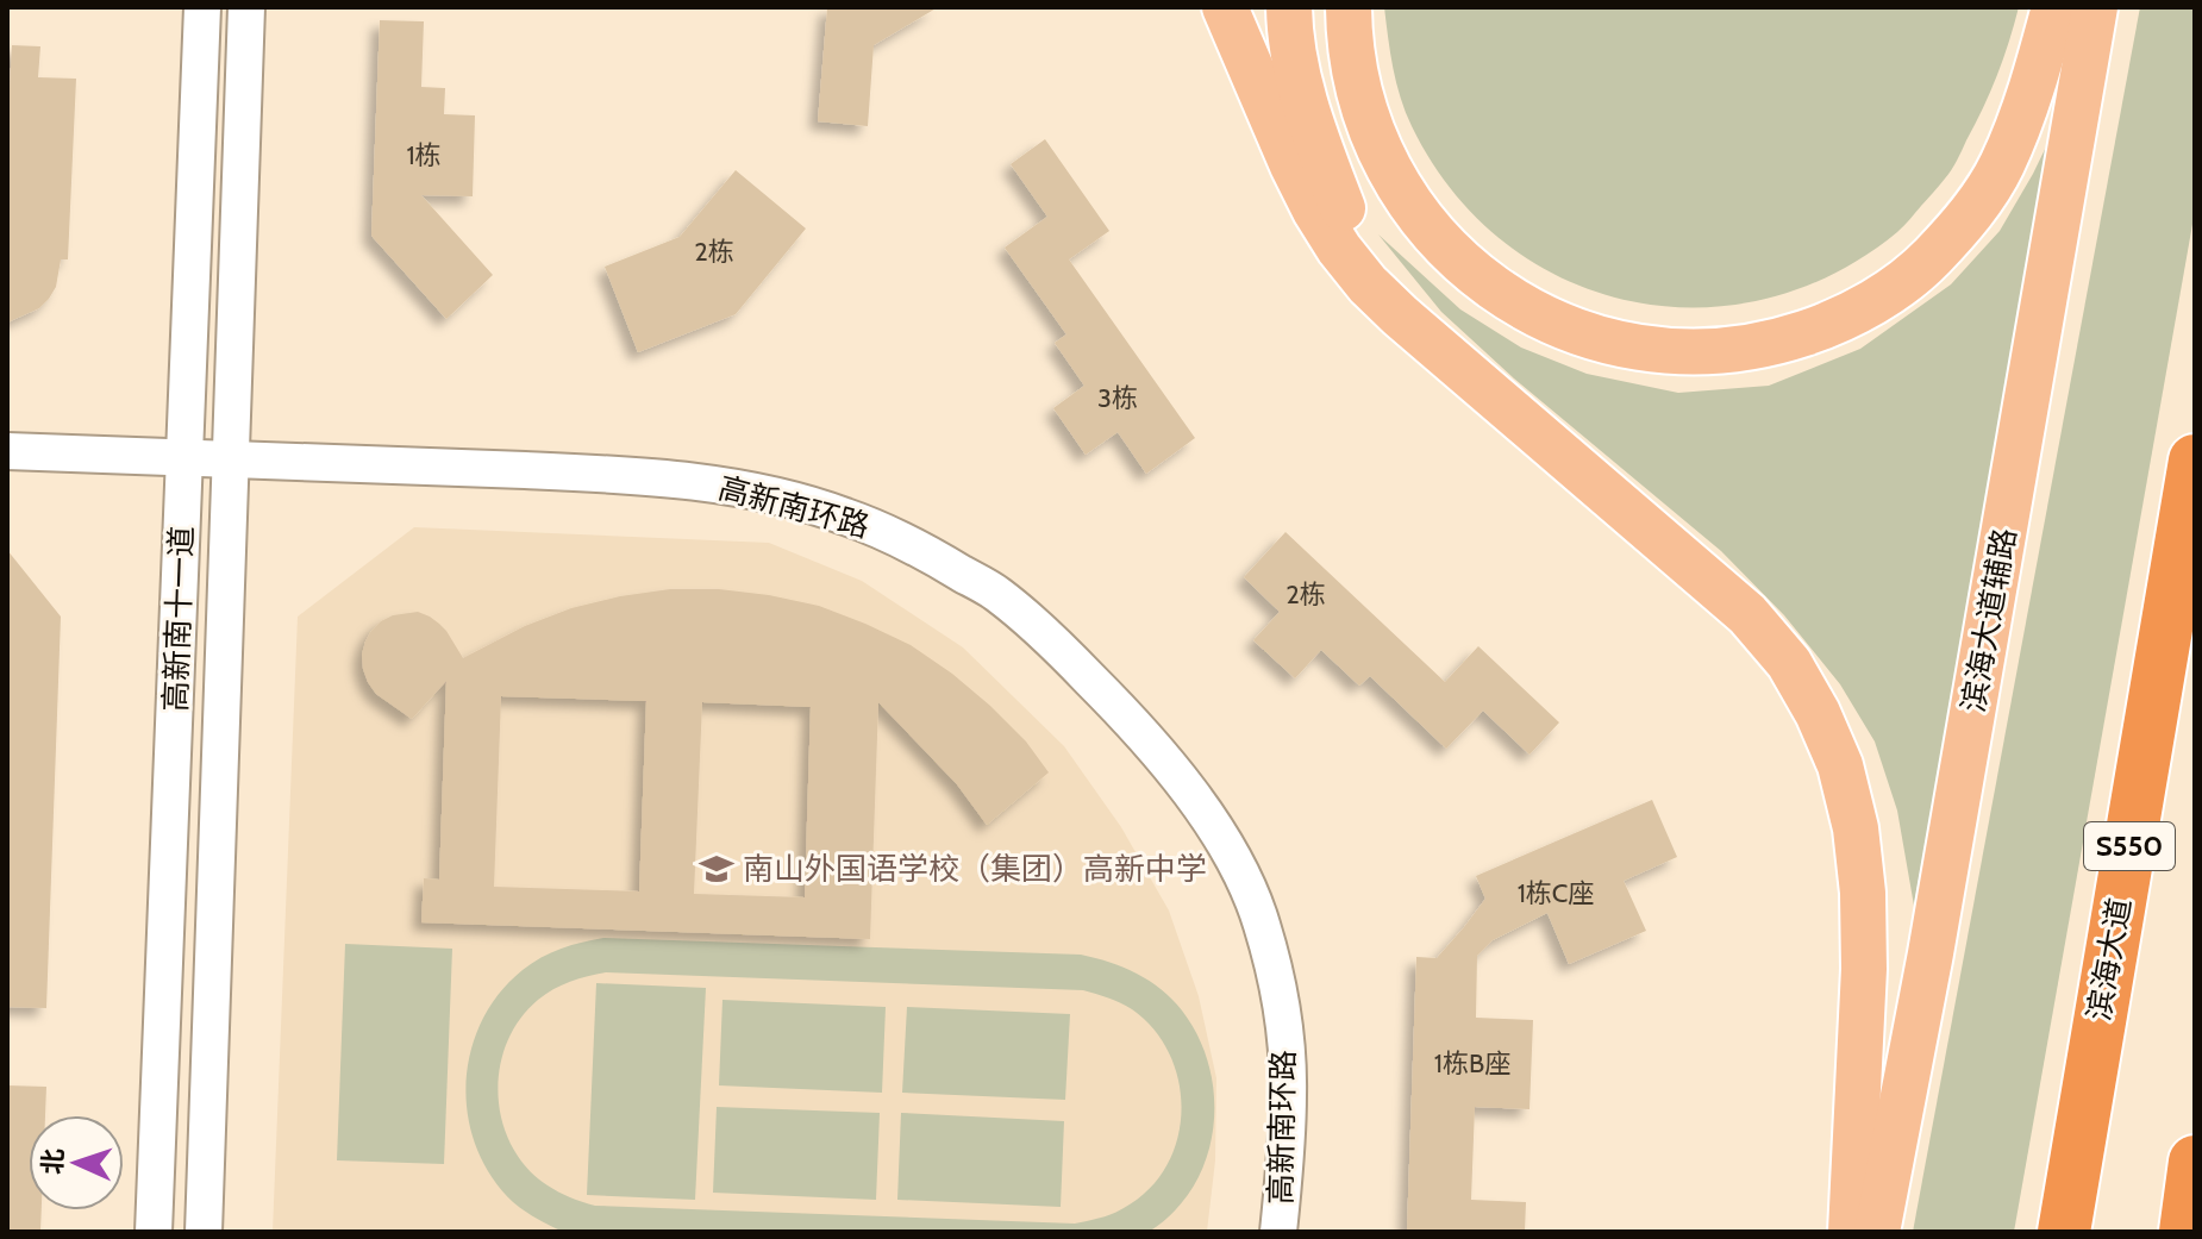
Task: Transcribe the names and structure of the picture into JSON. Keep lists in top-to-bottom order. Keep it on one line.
{"streets":{"highway":["S550","滨海大道"],"main road":["滨海大道辅路"],"street":["高新南环路","高新南十一道"]},"crossings":[["高新南环路","高新南十一道"]],"places":{"school or university":["南山外国语学校（集团）高新中学"]},"house_numbers":["1栋","2栋","3栋","2栋","1栋C座","1栋B座"],"north":"left"}
